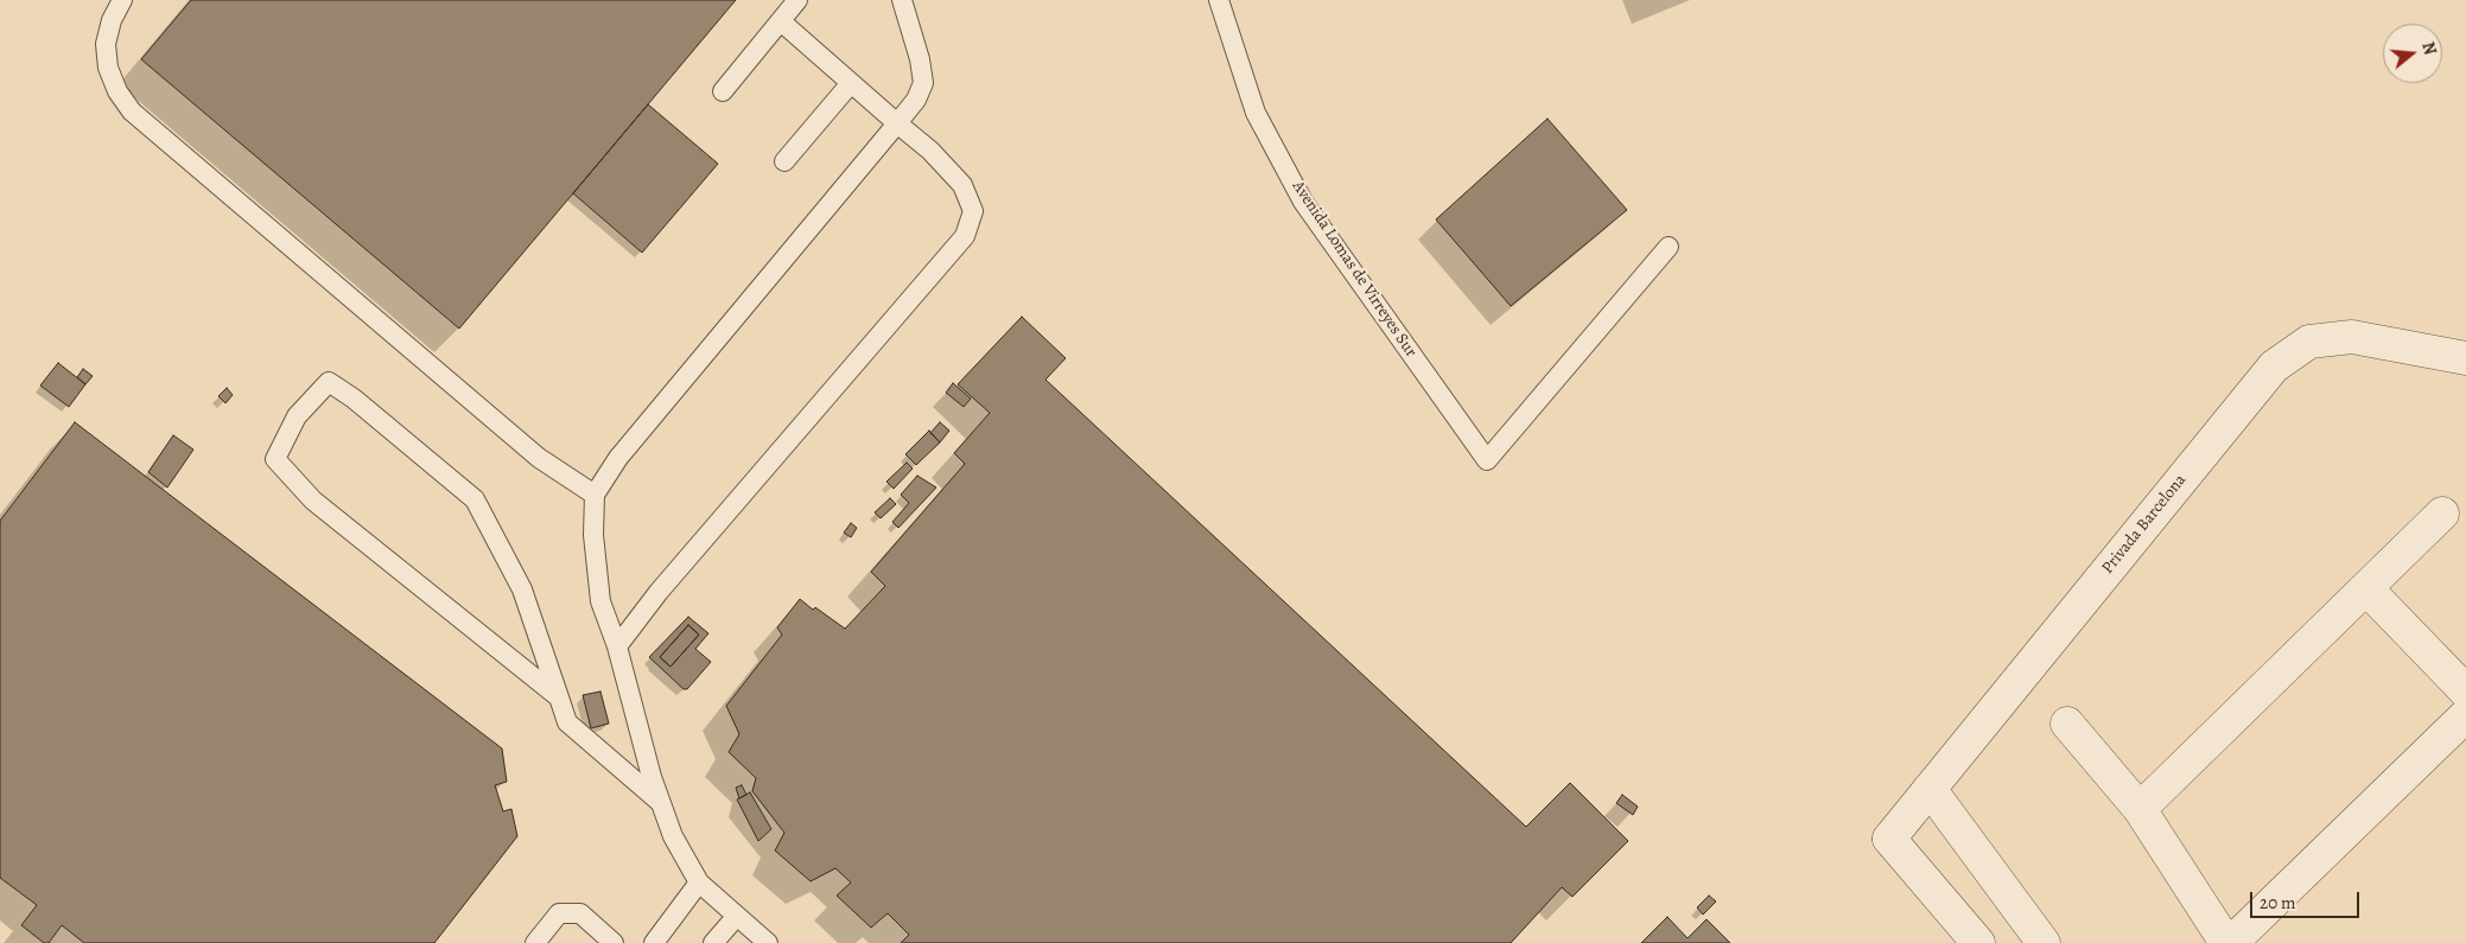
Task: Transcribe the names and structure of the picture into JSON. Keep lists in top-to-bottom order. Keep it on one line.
{"streets":{"street":["Privada Barcelona"],"lane":["Avenida Lomas de Virreyes Sur"]},"scale_bar":"20 m","north":"right"}
